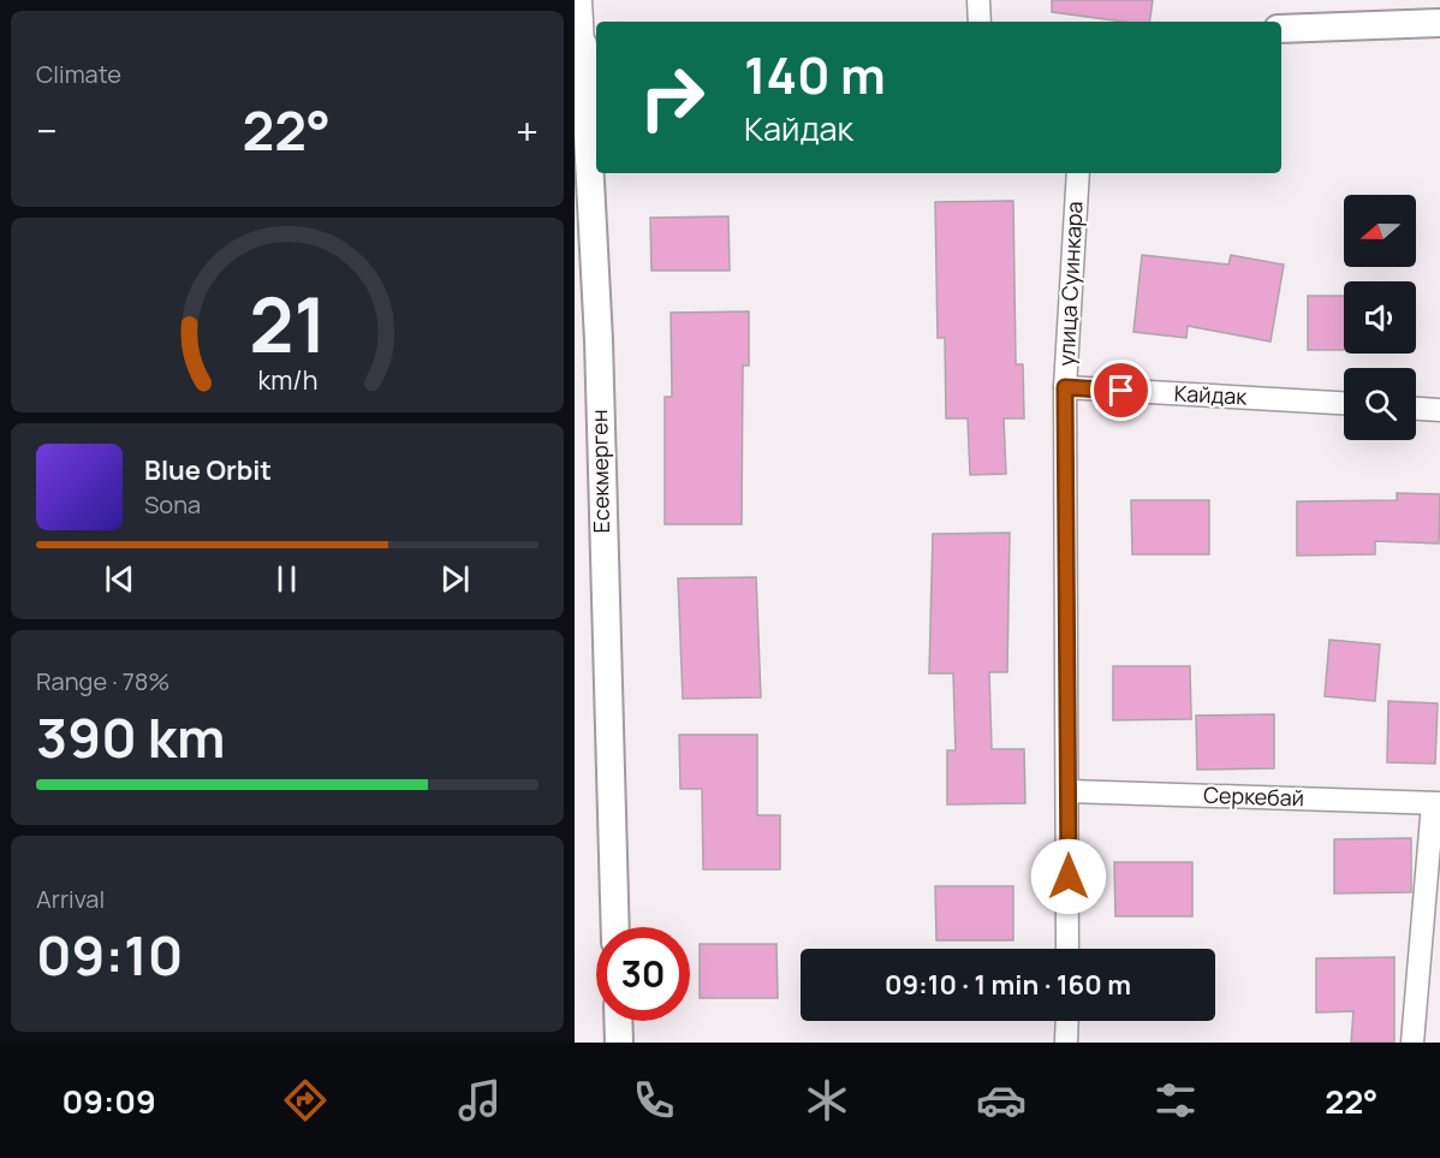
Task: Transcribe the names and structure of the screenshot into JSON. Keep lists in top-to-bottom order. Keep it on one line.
{"streets":{"street":["улица Суинкара","Кайдак","Eсекмерген","Серкебай"]},"crossings":[["улица Суинкара","Кайдак"],["улица Суинкара","Серкебай"]],"north":"left","page":{"tile":["Climate",["Range · 78%","390 km"],["Arrival","09:10"]],"turn":["140 m","Кайдак"],"heat":["−","22°","+"],"song":["Blue Orbit","Sona"],"limit":"30","trip":"09:10 · 1 min · 160 m","tabs":["09:09","22°"],"gauge":["21","km/h"]}}
